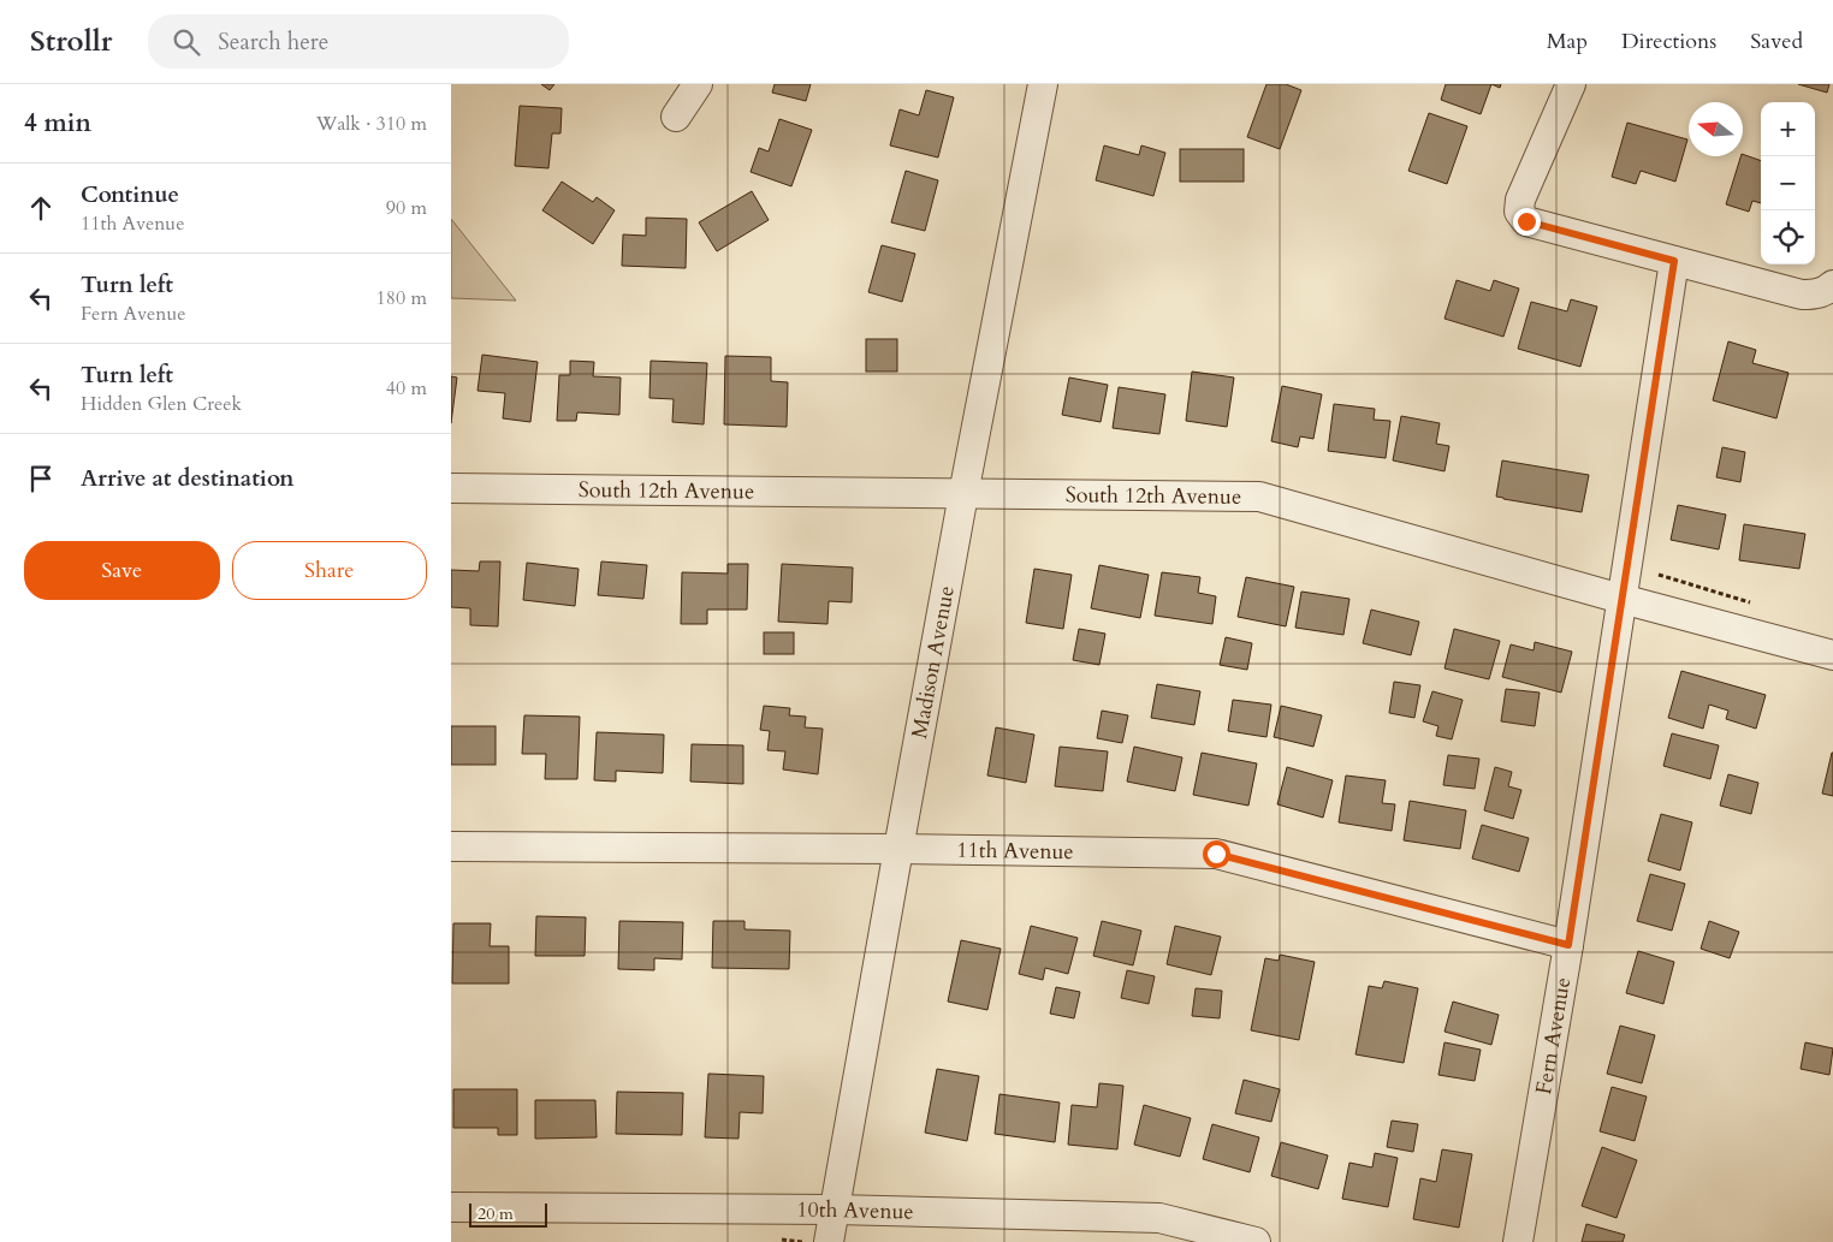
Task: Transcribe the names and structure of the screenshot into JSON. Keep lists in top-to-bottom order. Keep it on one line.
{"streets":{"street":["South 12th Avenue","Madison Avenue","11th Avenue","Fern Avenue","10th Avenue"]},"crossings":[["South 12th Avenue","Madison Avenue"],["South 12th Avenue","Fern Avenue"],["Madison Avenue","11th Avenue"],["Madison Avenue","10th Avenue"],["11th Avenue","Fern Avenue"]],"scale_bar":"20 m","north":"left","page":{"header":"Strollr","search":"Search here","nav":["Map","Directions","Saved"],"heading":["4 min","Walk · 310 m"],"map_buttons":["+","−"],"list":[["Continue","11th Avenue","90 m"],["Turn left","Fern Avenue","180 m"],["Turn left","Hidden Glen Creek","40 m"],"Arrive at destination"],"buttons":["Save","Share"],"scale":"20 m"}}
